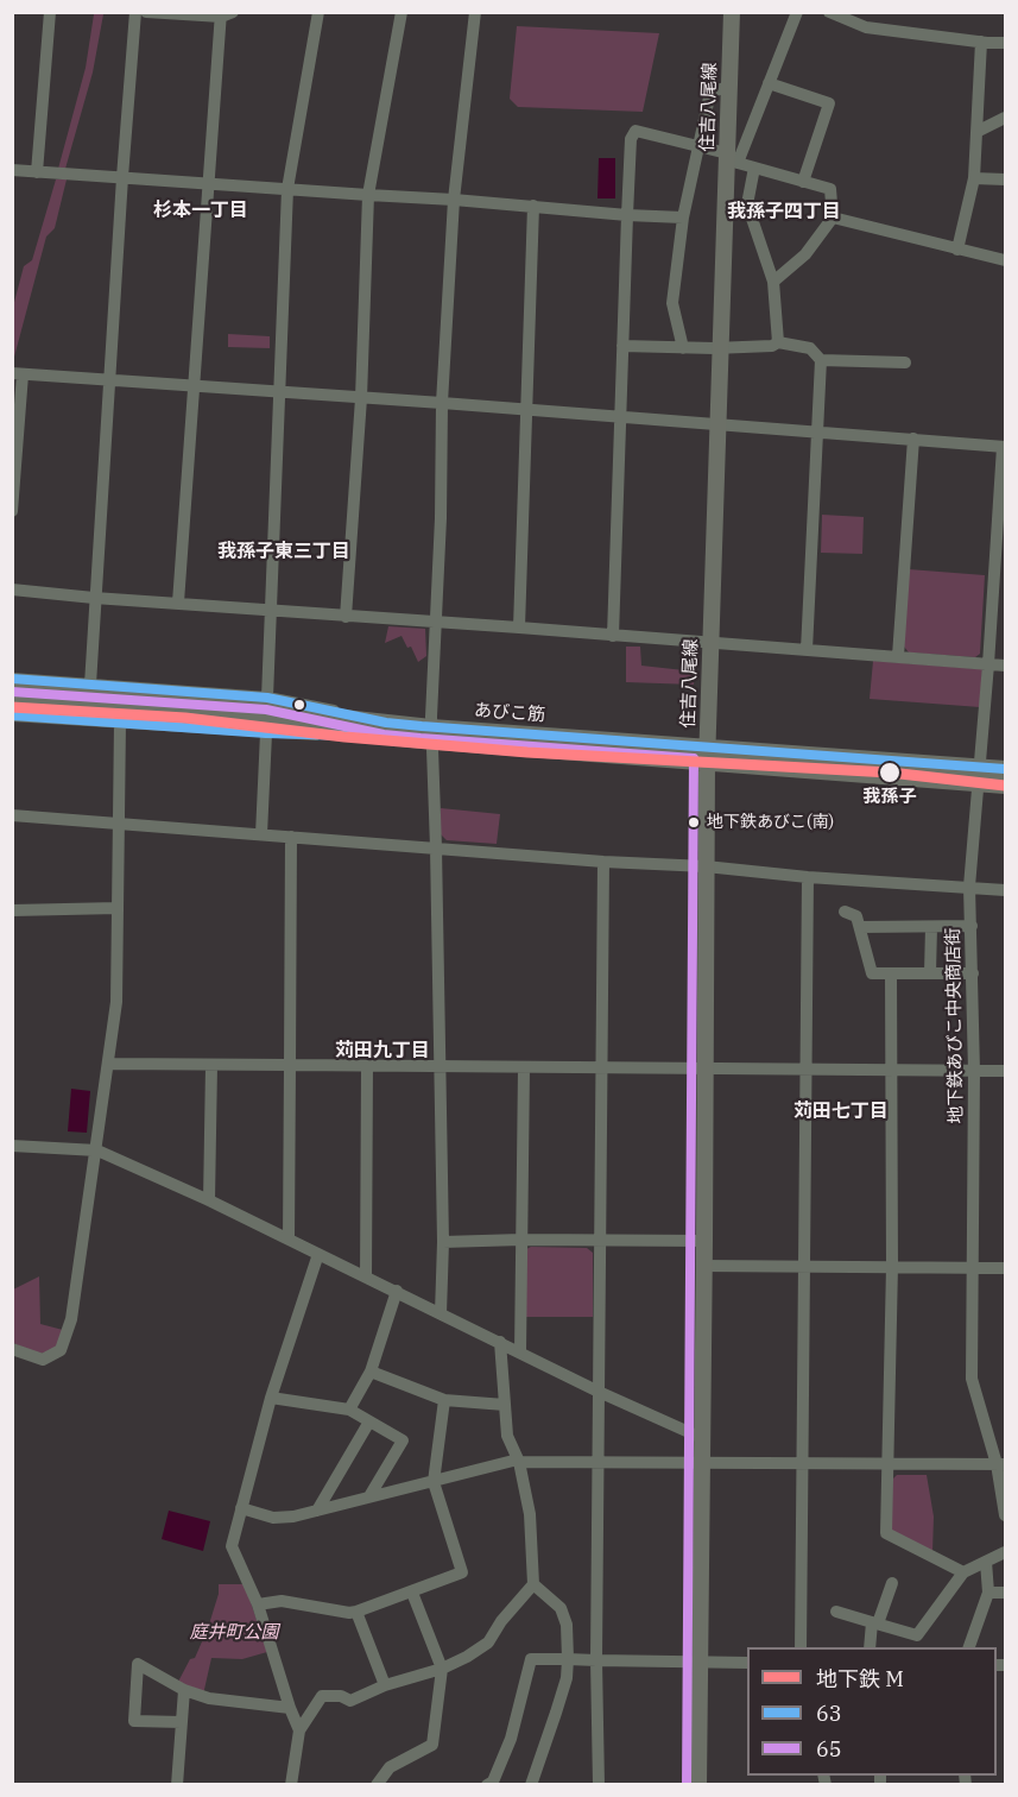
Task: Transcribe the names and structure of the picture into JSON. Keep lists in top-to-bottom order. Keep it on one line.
{"streets":{"main road":["住吉八尾線","あびこ筋"],"street":["地下鉄あびこ中央商店街"]},"crossings":[["住吉八尾線","あびこ筋"],["あびこ筋","地下鉄あびこ中央商店街"]],"districts":["杉本一丁目","我孫子四丁目","我孫子東三丁目","苅田九丁目","苅田七丁目"],"parks":["庭井町公園"],"places":["我孫子","地下鉄あびこ(南)"],"lines":["transit line 63","transit line 65","metro line M"],"legend":["地下鉄 M","63","65"]}
